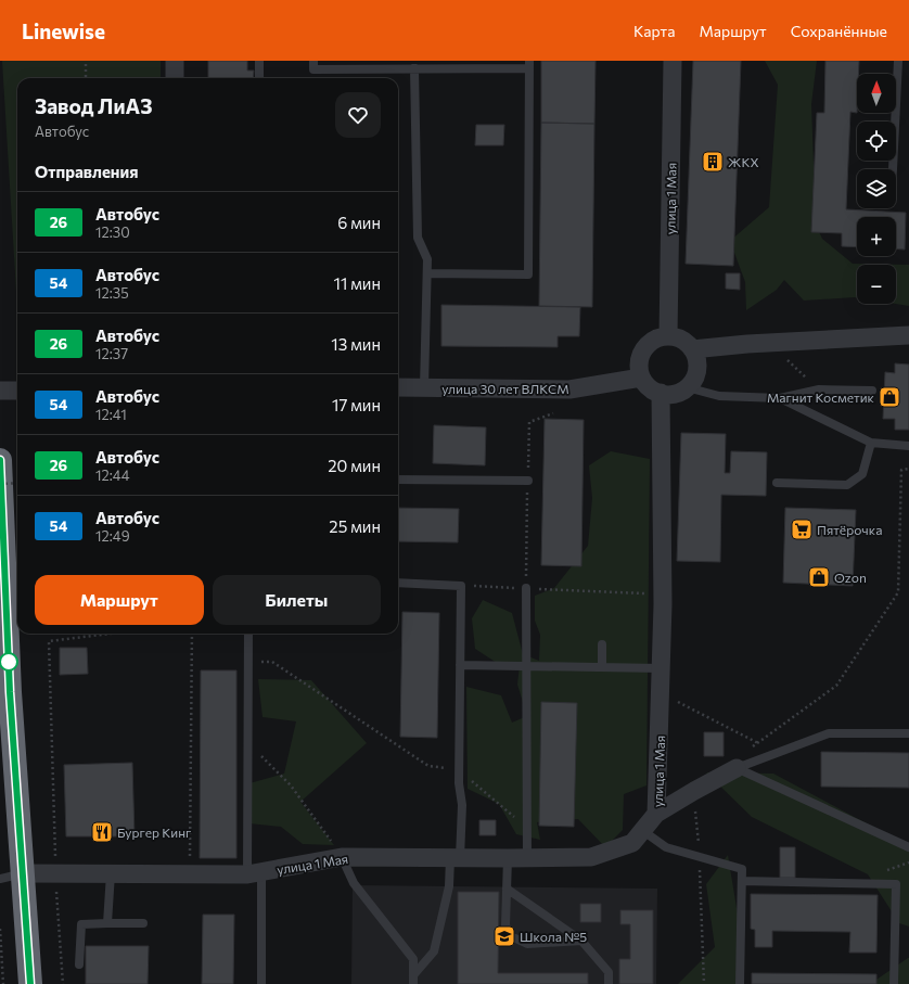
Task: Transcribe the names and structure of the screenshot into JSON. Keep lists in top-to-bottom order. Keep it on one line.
{"streets":{"street":["улица 1 Мая","улица 30 лет ВЛКСМ"]},"crossings":[["улица 1 Мая","улица 30 лет ВЛКСМ"]],"places":{"building":["ЖКХ"],"shop":["Магнит Косметик","Ozon"],"supermarket":["Пятёрочка"],"restaurant":["Бургер Кинг"],"school or university":["Школа №5"]},"lines":["bus line 26"],"north":"top","page":{"header":"Linewise","nav":["Карта","Маршрут","Сохранённые"],"map_buttons":["+","−"],"heading":[["Завод ЛиАЗ","Автобус"],"Отправления"],"list":[{"mark":"26","name":"Автобус","note":"12:30","value":"6 мин"},{"mark":"54","name":"Автобус","note":"12:35","value":"11 мин"},{"mark":"26","name":"Автобус","note":"12:37","value":"13 мин"},{"mark":"54","name":"Автобус","note":"12:41","value":"17 мин"},{"mark":"26","name":"Автобус","note":"12:44","value":"20 мин"},{"mark":"54","name":"Автобус","note":"12:49","value":"25 мин"}],"buttons":["Маршрут","Билеты"]}}
